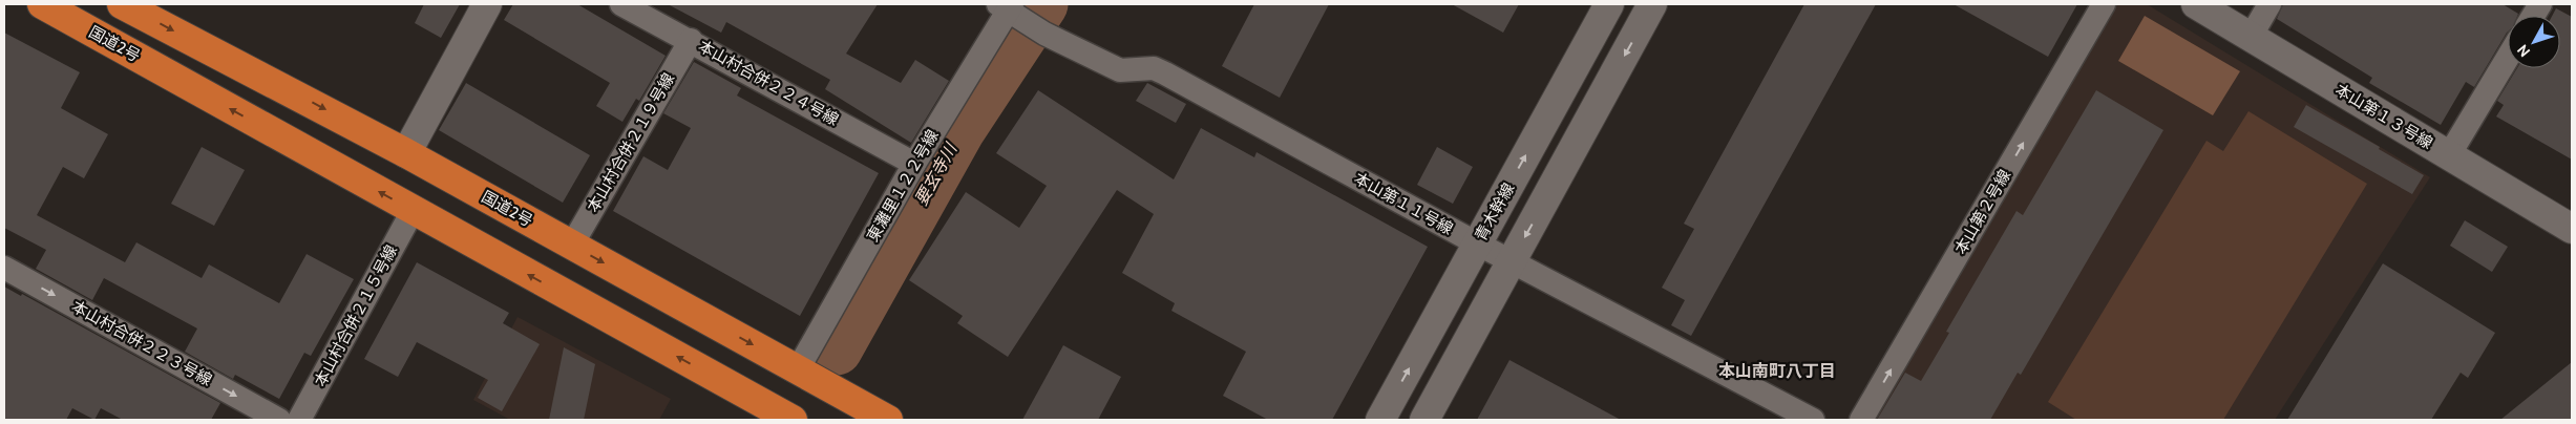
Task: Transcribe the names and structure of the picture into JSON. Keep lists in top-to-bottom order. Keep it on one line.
{"streets":{"highway":["国道2号"],"street":["本山村合併２２４号線","本山第１３号線","本山村合併２１９号線","東灘里１２２号線","本山第１１号線","青木幹線","本山第２号線","本山村合併２１５号線","本山村合併２２３号線"]},"crossings":[["国道2号","本山村合併２１９号線"],["国道2号","東灘里１２２号線"],["国道2号","本山村合併２１５号線"],["本山村合併２２４号線","本山村合併２１９号線"],["本山村合併２２４号線","東灘里１２２号線"],["東灘里１２２号線","本山第１１号線"],["本山第１１号線","青木幹線"]],"one_way":["本山第２号線","本山村合併２２３号線"],"districts":["本山南町八丁目"],"water":["要玄寺川"],"north":"bottom left"}
